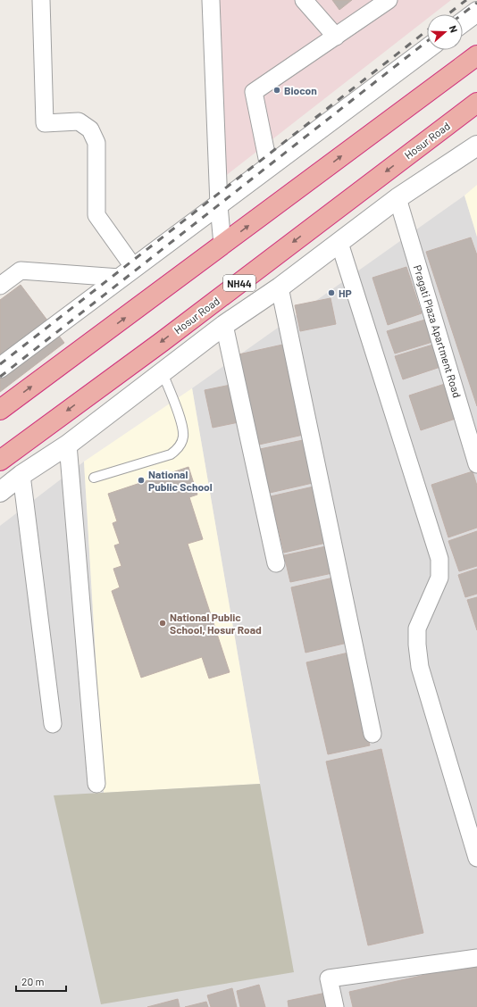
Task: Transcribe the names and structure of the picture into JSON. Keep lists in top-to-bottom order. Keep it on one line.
{"streets":{"highway":["Hosur Road","NH44"],"street":["Pragati Plaza Apartment Road"]},"places":["Biocon","HP","National Public School","National Public School, Hosur Road"],"scale_bar":"20 m","north":"right"}
